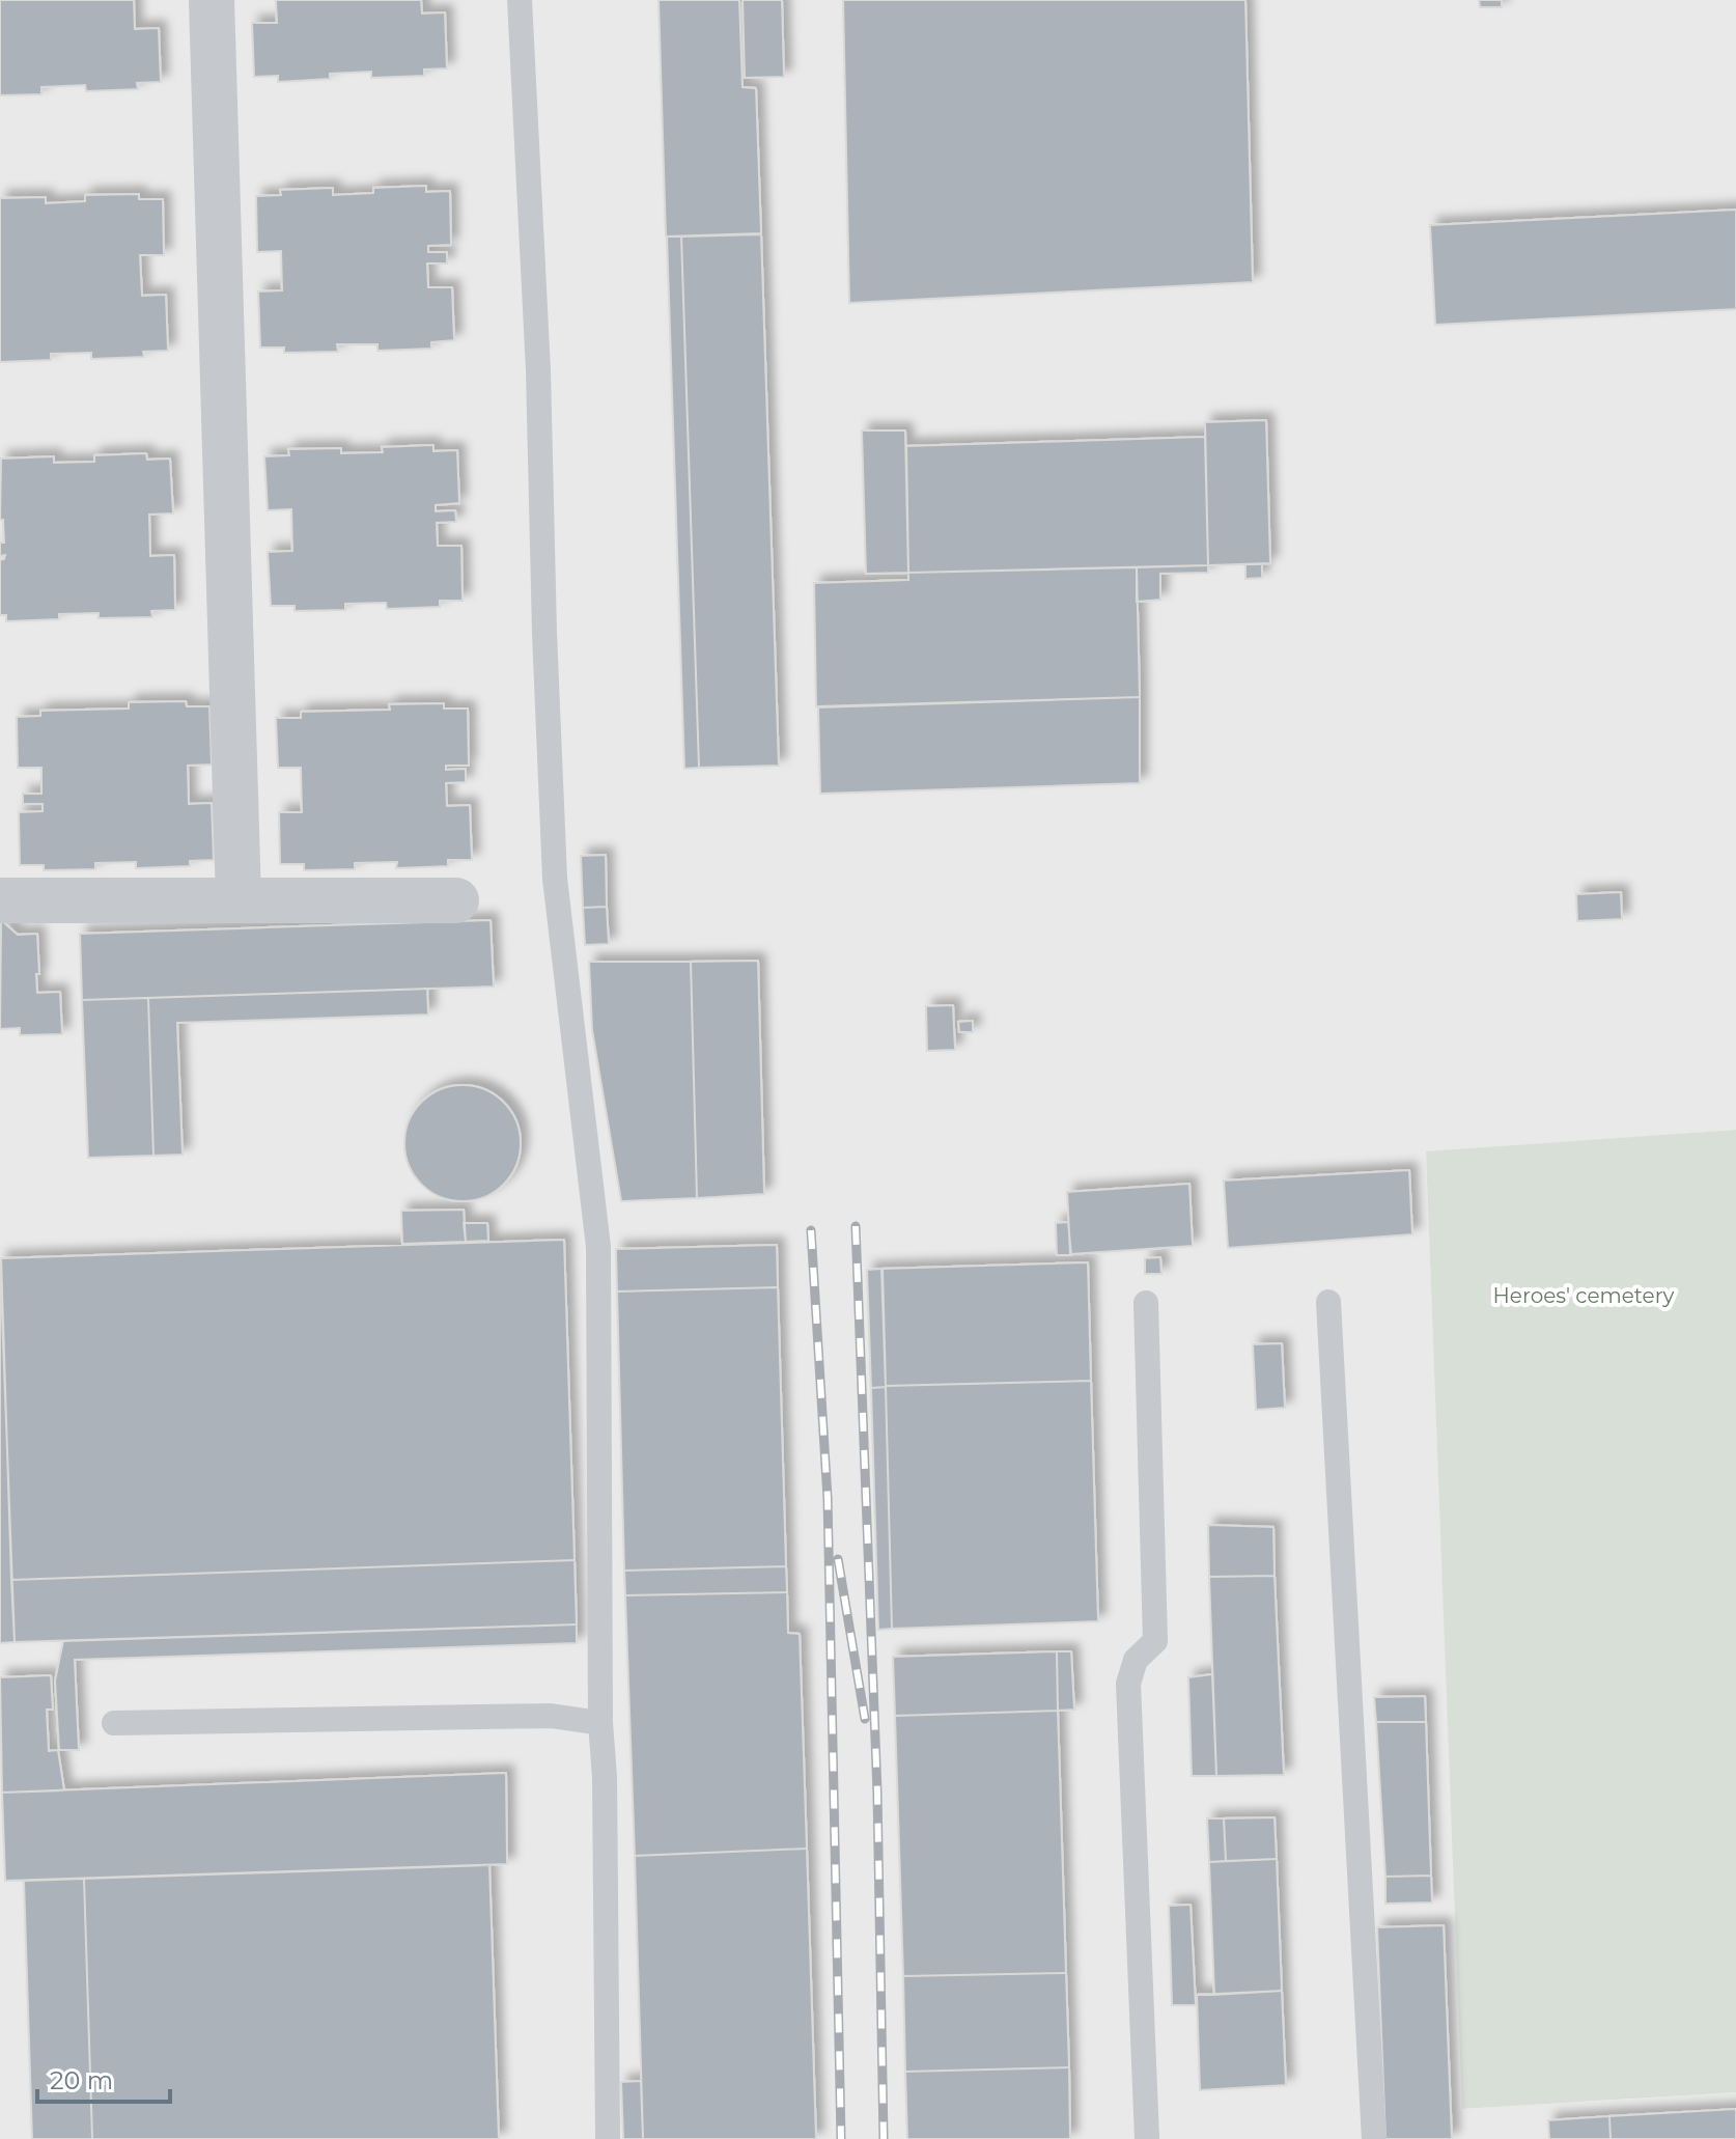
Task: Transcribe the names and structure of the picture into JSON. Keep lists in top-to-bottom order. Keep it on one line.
{"parks":["Heroes' cemetery"],"scale_bar":"20 m"}
